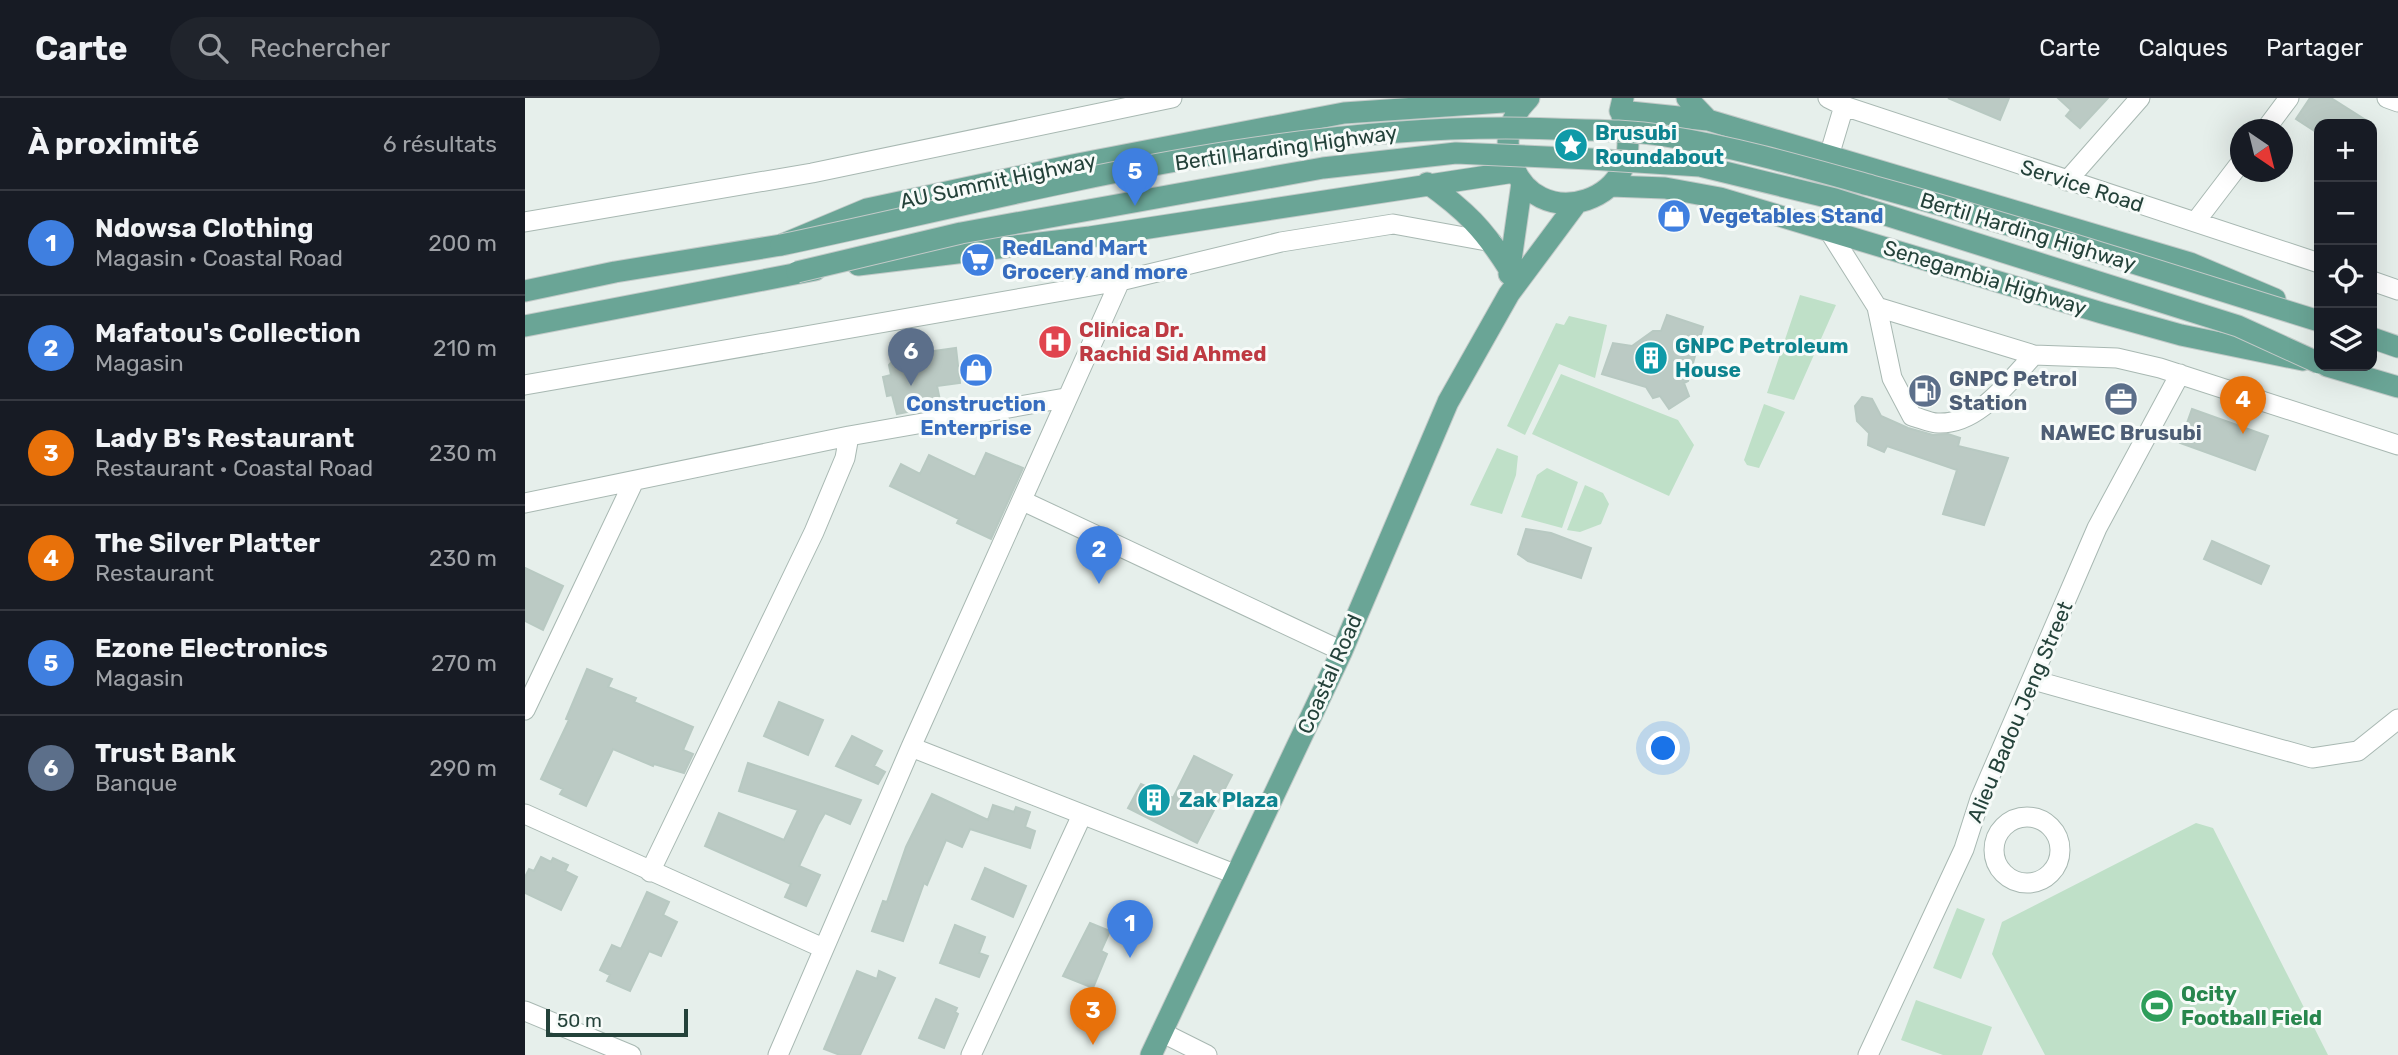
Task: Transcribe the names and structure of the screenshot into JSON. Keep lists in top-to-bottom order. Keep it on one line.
{"streets":{"main road":["Bertil Harding Highway","AU Summit Highway","Senegambia Highway","Coastal Road"],"street":["Service Road","Alieu Badou Jeng Street"]},"crossings":[["Bertil Harding Highway","AU Summit Highway"]],"places":{"place":["Brusubi Roundabout"],"shop":["Vegetables Stand","Construction Enterprise"],"supermarket":["RedLand Mart Grocery and more"],"hospital":["Clinica Dr. Rachid Sid Ahmed"],"building":["GNPC Petroleum House","Zak Plaza"],"fuel station":["GNPC Petrol Station"],"office":["NAWEC Brusubi"],"sports":["Qcity Football Field"]},"scale_bar":"50 m","north":"bottom right","page":{"header":"Carte","search":"Rechercher","nav":["Carte","Calques","Partager"],"heading":["À proximité","6 résultats"],"map_buttons":["+","−"],"pins":["5","6","4","2","1","3"],"list":[{"mark":"1","name":"Ndowsa Clothing","note":"Magasin · Coastal Road","value":"200 m"},{"mark":"2","name":"Mafatou's Collection","note":"Magasin","value":"210 m"},{"mark":"3","name":"Lady B's Restaurant","note":"Restaurant · Coastal Road","value":"230 m"},{"mark":"4","name":"The Silver Platter","note":"Restaurant","value":"230 m"},{"mark":"5","name":"Ezone Electronics","note":"Magasin","value":"270 m"},{"mark":"6","name":"Trust Bank","note":"Banque","value":"290 m"}],"scale":"50 m"}}
